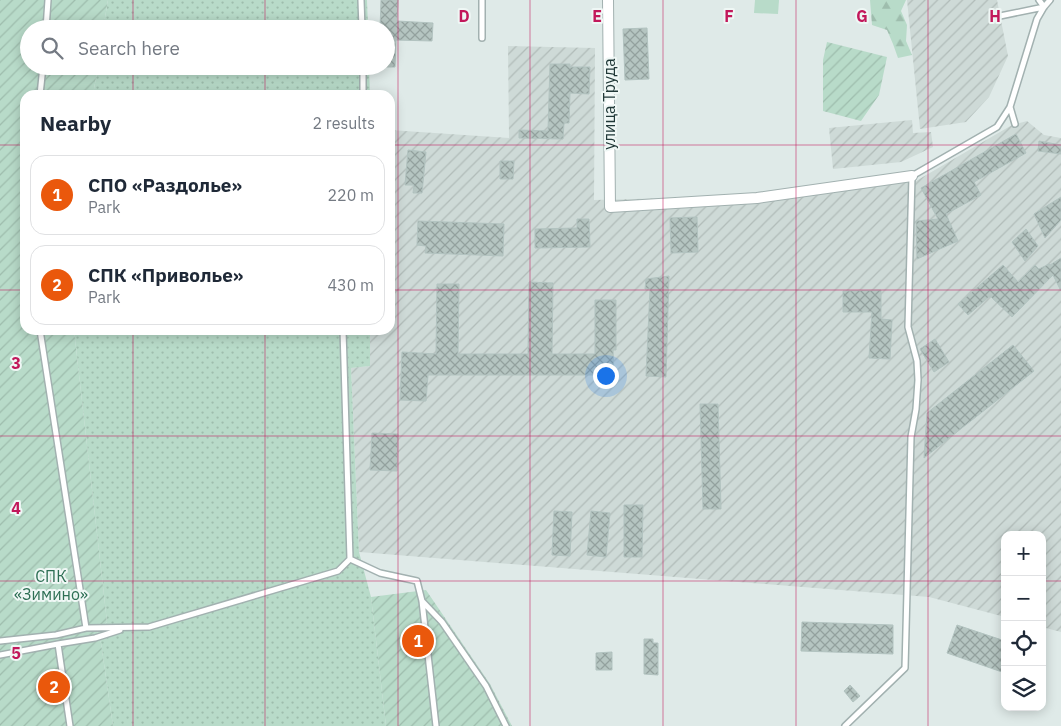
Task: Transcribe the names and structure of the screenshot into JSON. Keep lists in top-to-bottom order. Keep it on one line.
{"streets":{"street":["улица Труда"]},"parks":["СПК «Зимино»"],"page":{"search":"Search here","heading":["Nearby","2 results"],"list":[{"mark":"1","name":"СПО «Раздолье»","note":"Park","value":"220 m"},{"mark":"2","name":"СПК «Приволье»","note":"Park","value":"430 m"}],"map_buttons":["+","−"],"pins":["1","2"]},"grid":{"columns":["D","E","F","G","H"],"rows":["3","4","5"]}}
